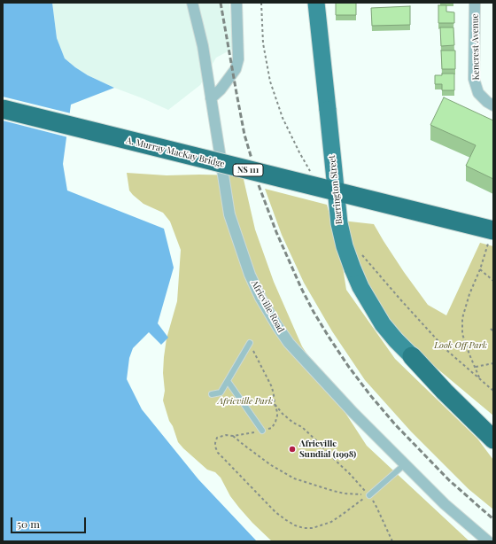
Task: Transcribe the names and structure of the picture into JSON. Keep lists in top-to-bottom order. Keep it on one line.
{"streets":{"highway":["A. Murray MacKay Bridge","NS 111"],"main road":["Barrington Street"],"street":["Kencrest Avenue","Africville Road"]},"parks":["Look Off Park","Africville Park"],"places":["Africville Sundial (1998)"],"scale_bar":"50 m"}
